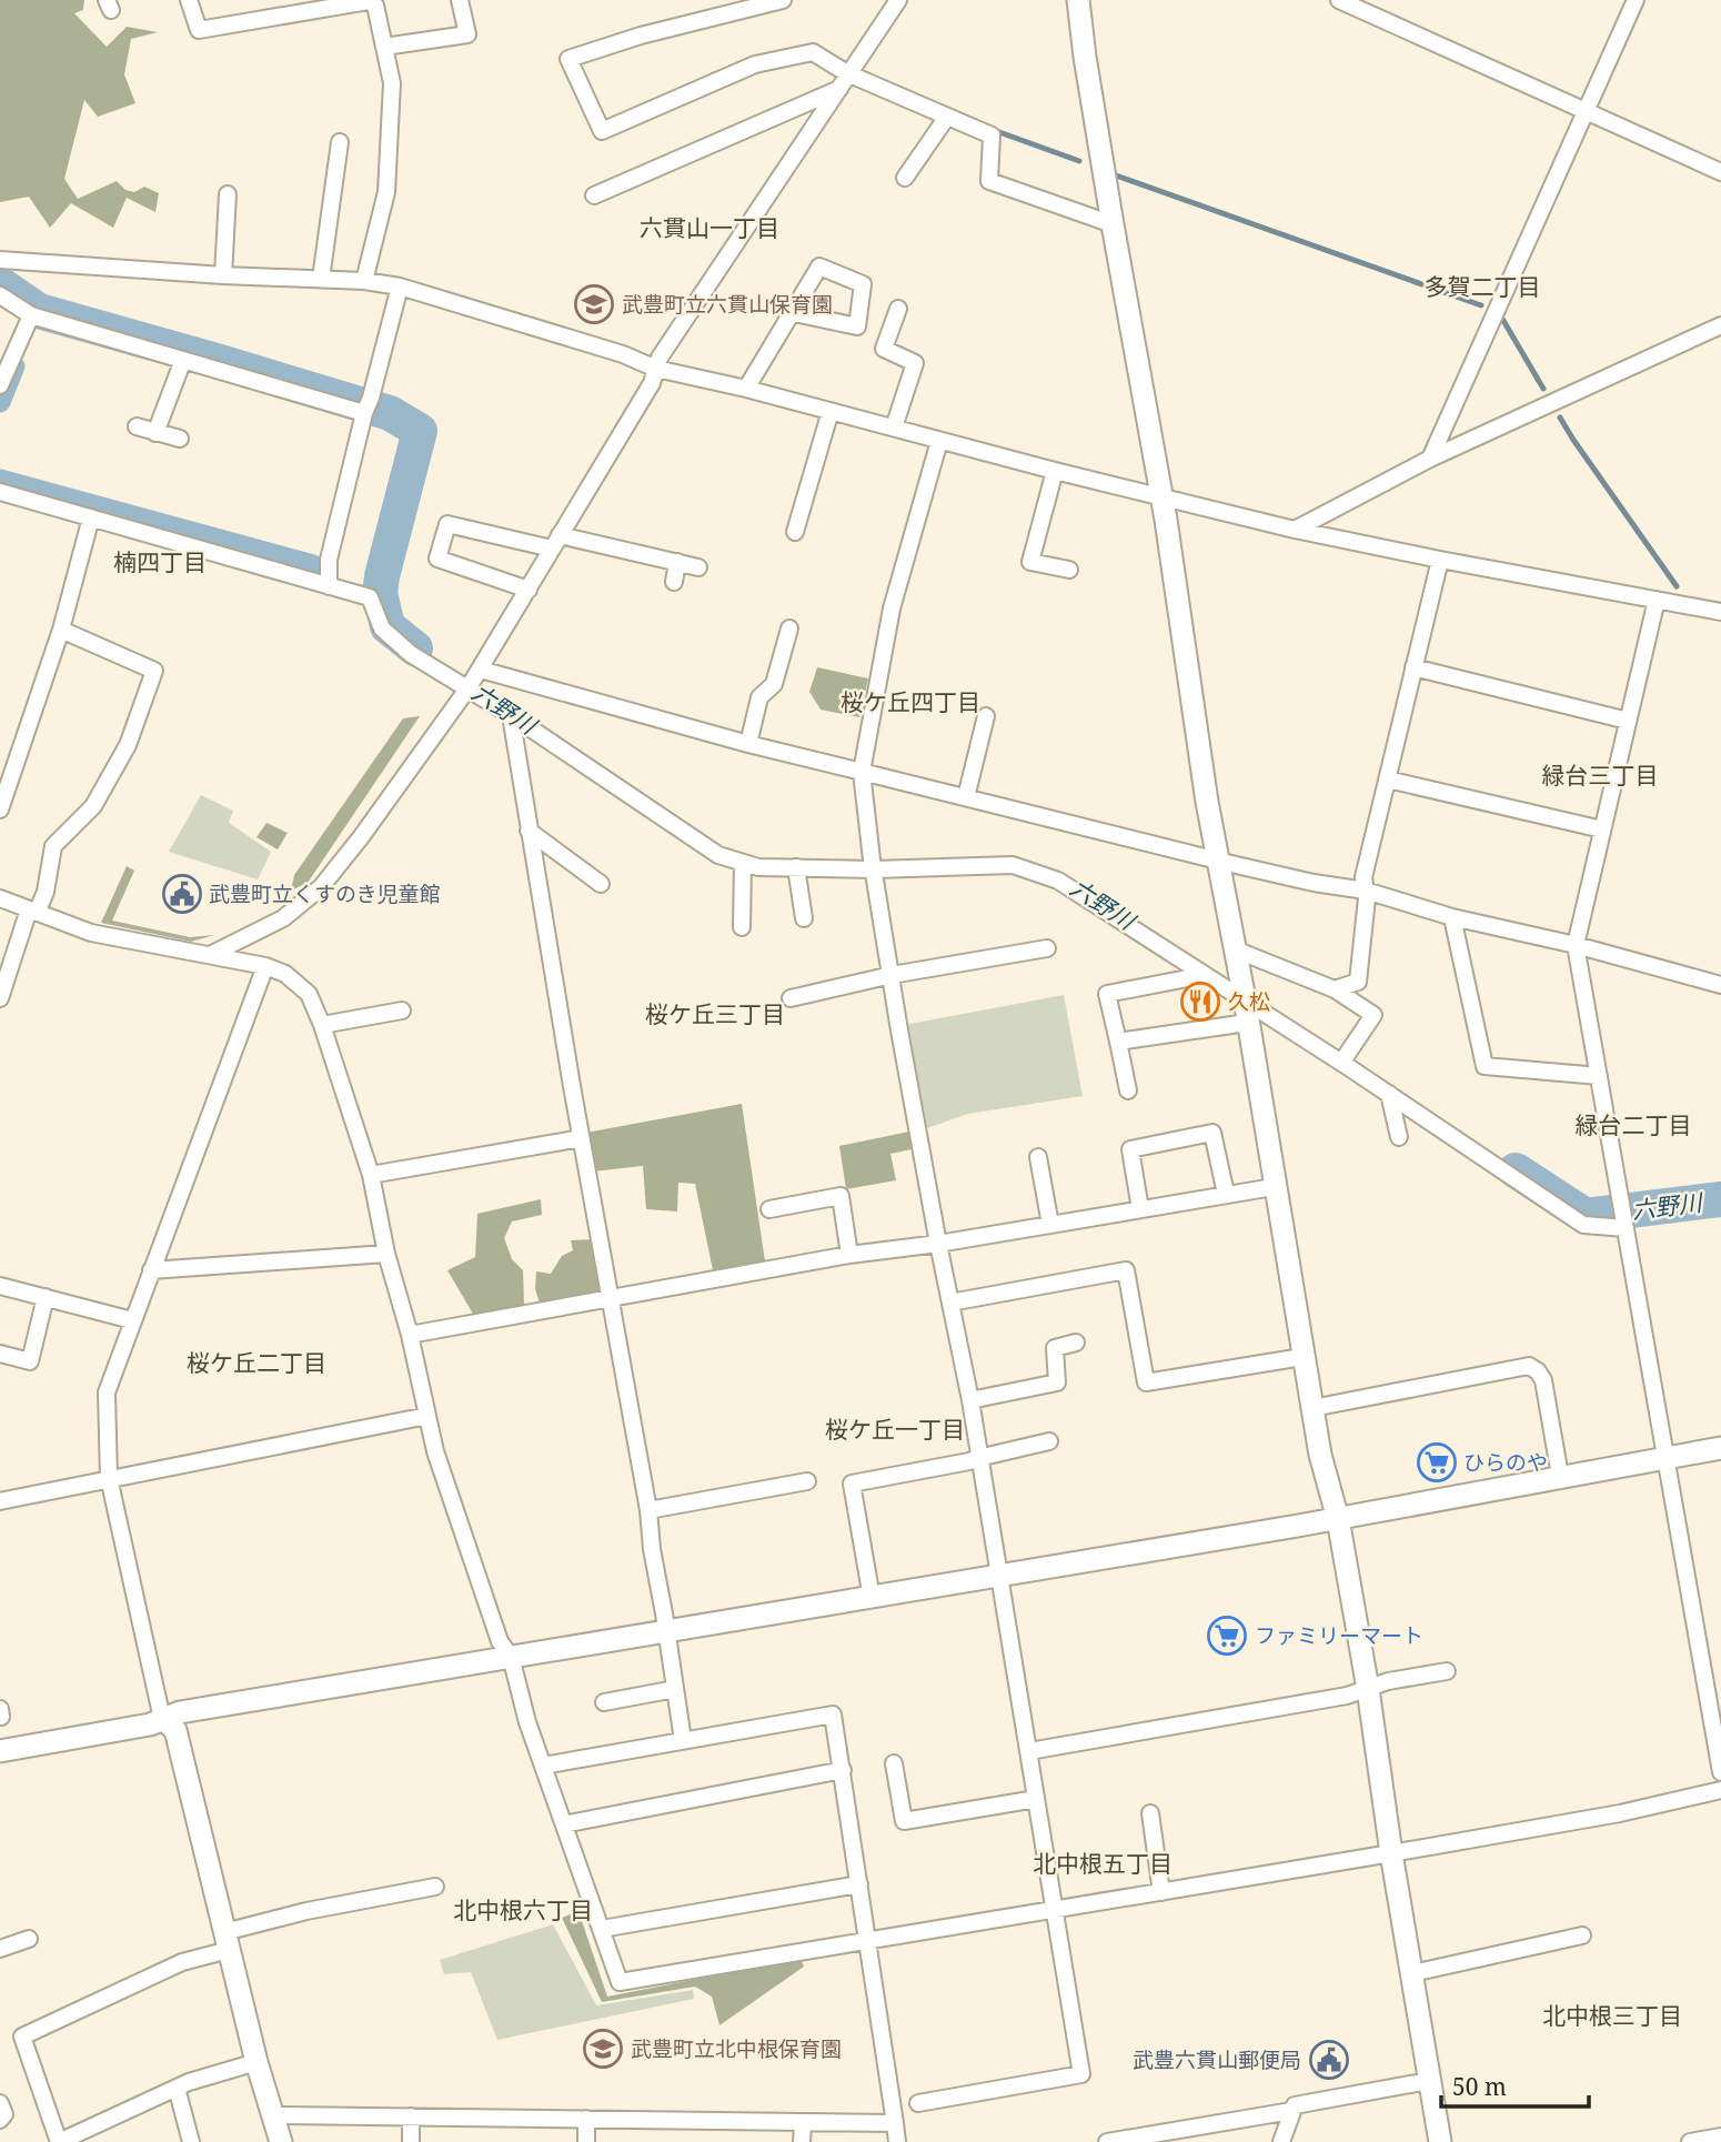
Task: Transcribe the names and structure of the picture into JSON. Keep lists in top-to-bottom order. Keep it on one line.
{"districts":["六貫山一丁目","多賀二丁目","楠四丁目","桜ケ丘四丁目","緑台三丁目","桜ケ丘三丁目","緑台二丁目","桜ケ丘二丁目","桜ケ丘一丁目","北中根五丁目","北中根六丁目","北中根三丁目"],"water":["六野川"],"places":{"school or university":["武豊町立六貫山保育園","武豊町立北中根保育園"],"public building":["武豊町立くすのき児童館","武豊六貫山郵便局"],"restaurant":["久松"],"supermarket":["ひらのや","ファミリーマート"]},"scale_bar":"50 m"}
